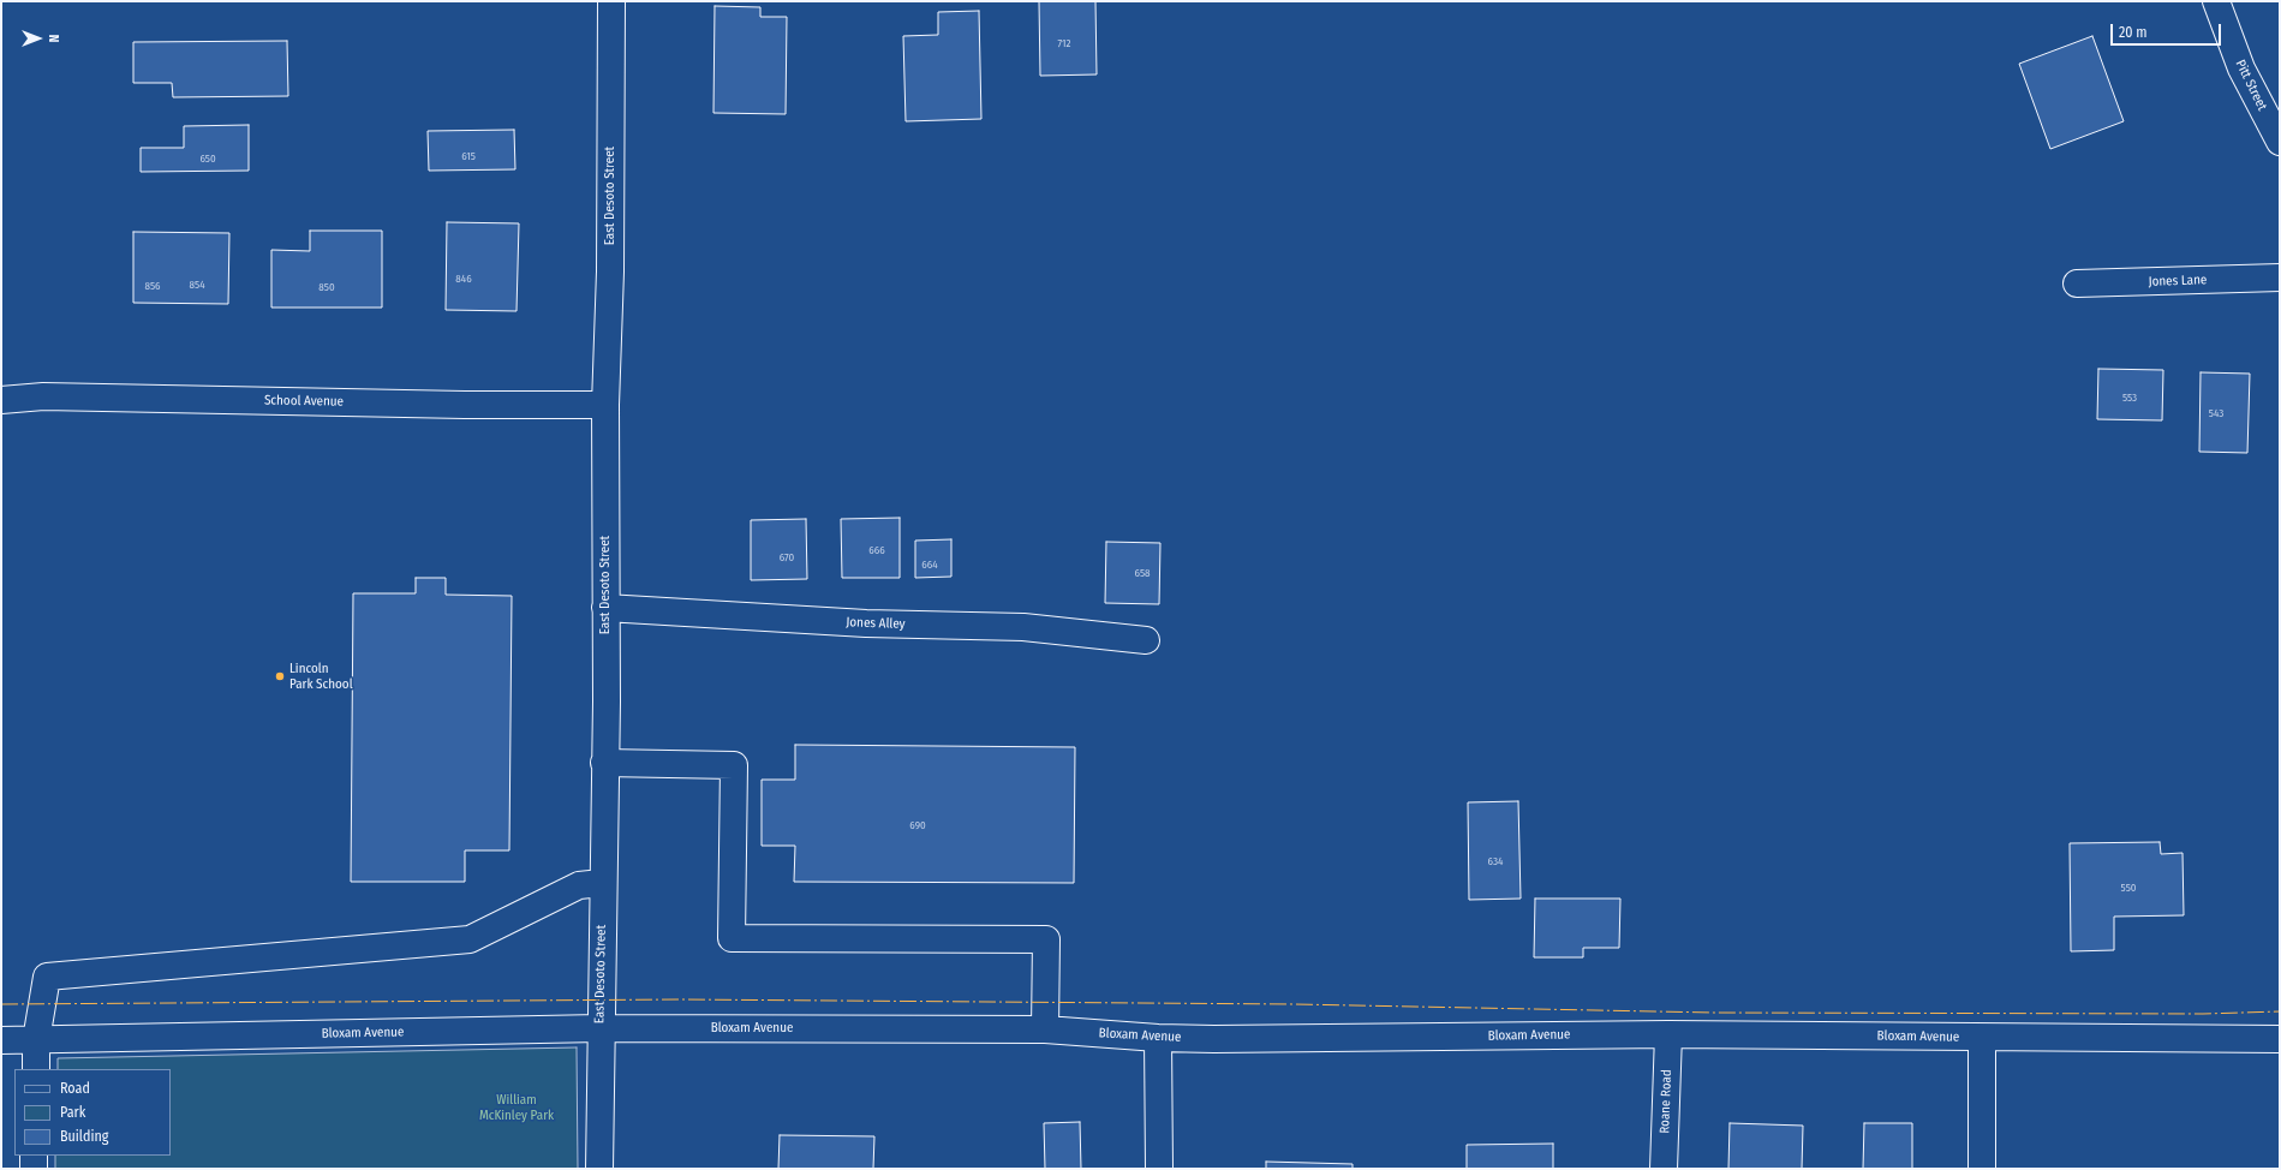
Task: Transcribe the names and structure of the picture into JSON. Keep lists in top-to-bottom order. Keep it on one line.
{"streets":{"street":["Pitt Street","East Desoto Street","Jones Lane","School Avenue","Jones Alley","Bloxam Avenue","Roane Road"]},"crossings":[["East Desoto Street","School Avenue"],["East Desoto Street","Jones Alley"],["East Desoto Street","Bloxam Avenue"],["Bloxam Avenue","Roane Road"]],"parks":["William McKinley Park"],"places":["Lincoln Park School"],"house_numbers":["712","615","650","846","854","856","850","553","543","666","670","664","658","690","634","550"],"legend":["Road","Park","Building"],"scale_bar":"20 m","north":"right"}
